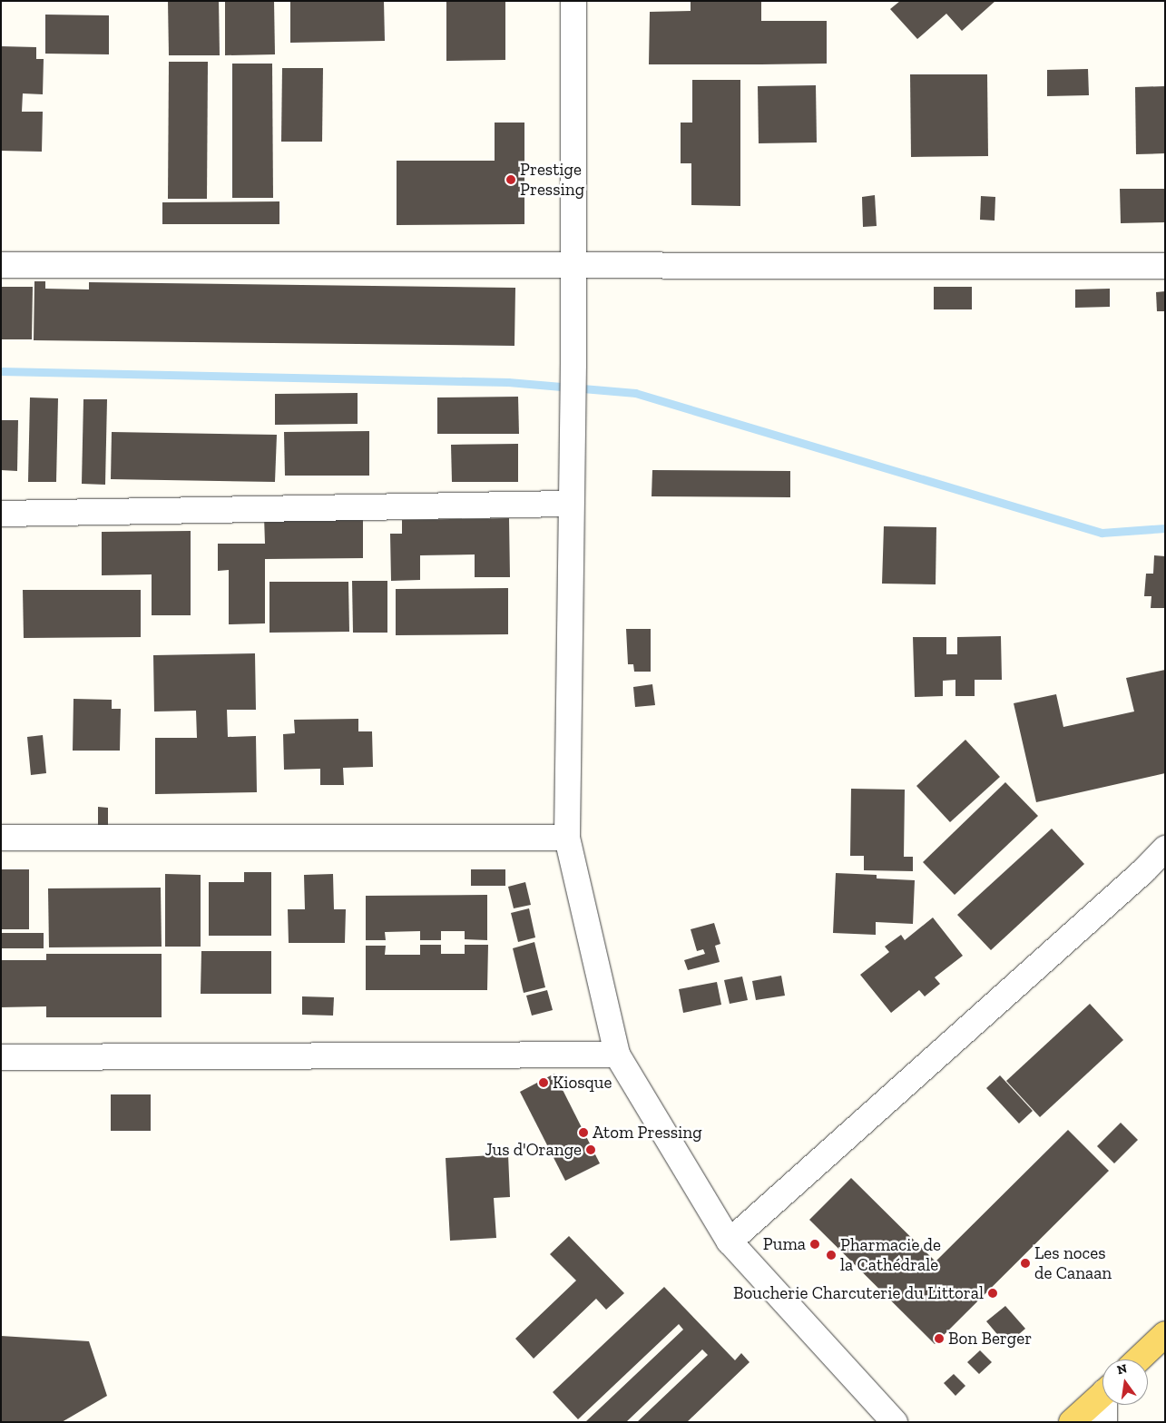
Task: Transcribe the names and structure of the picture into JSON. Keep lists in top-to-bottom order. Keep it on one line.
{"places":["Prestige Pressing","Kiosque","Atom Pressing","Jus d'Orange","Puma","Pharmacie de la Cathédrale","Les noces de Canaan","Boucherie Charcuterie du Littoral","Bon Berger"],"north":"top"}
